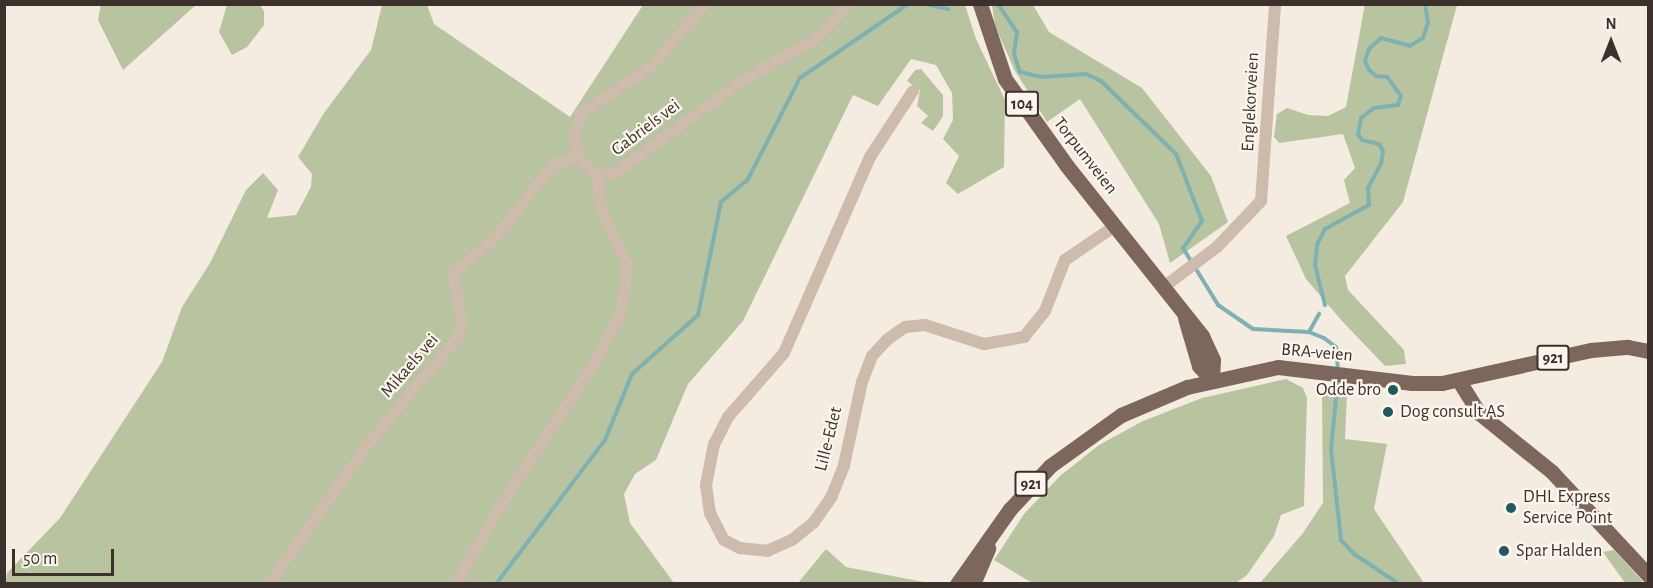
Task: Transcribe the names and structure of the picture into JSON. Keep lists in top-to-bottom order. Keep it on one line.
{"streets":{"main road":["104","Torpumveien","BRA-veien","921"],"street":["Englekorveien","Gabriels vei","Mikaels vei","Lille-Edet"]},"crossings":[["Englekorveien","Torpumveien"],["Torpumveien","BRA-veien"],["Torpumveien","Lille-Edet"]],"places":["Odde bro","Dog consult AS","DHL Express Service Point","Spar Halden"],"scale_bar":"50 m","north":"top"}
